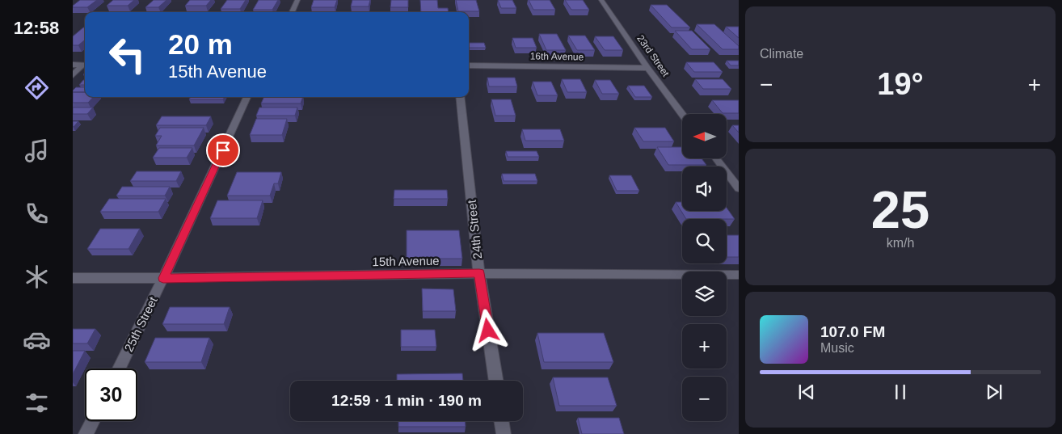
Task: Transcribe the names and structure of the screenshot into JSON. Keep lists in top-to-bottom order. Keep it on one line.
{"streets":{"street":["23rd Street","16th Avenue","24th Street","15th Avenue","25th Street"]},"crossings":[["23rd Street","16th Avenue"],["24th Street","15th Avenue"],["15th Avenue","25th Street"]],"north":"left","page":{"tabs":"12:58","tile":["Climate",["25","km/h"]],"turn":["20 m","15th Avenue"],"heat":["−","19°","+"],"map_buttons":["+","−"],"song":["107.0 FM","Music"],"limit":"30","trip":"12:59 · 1 min · 190 m"}}
